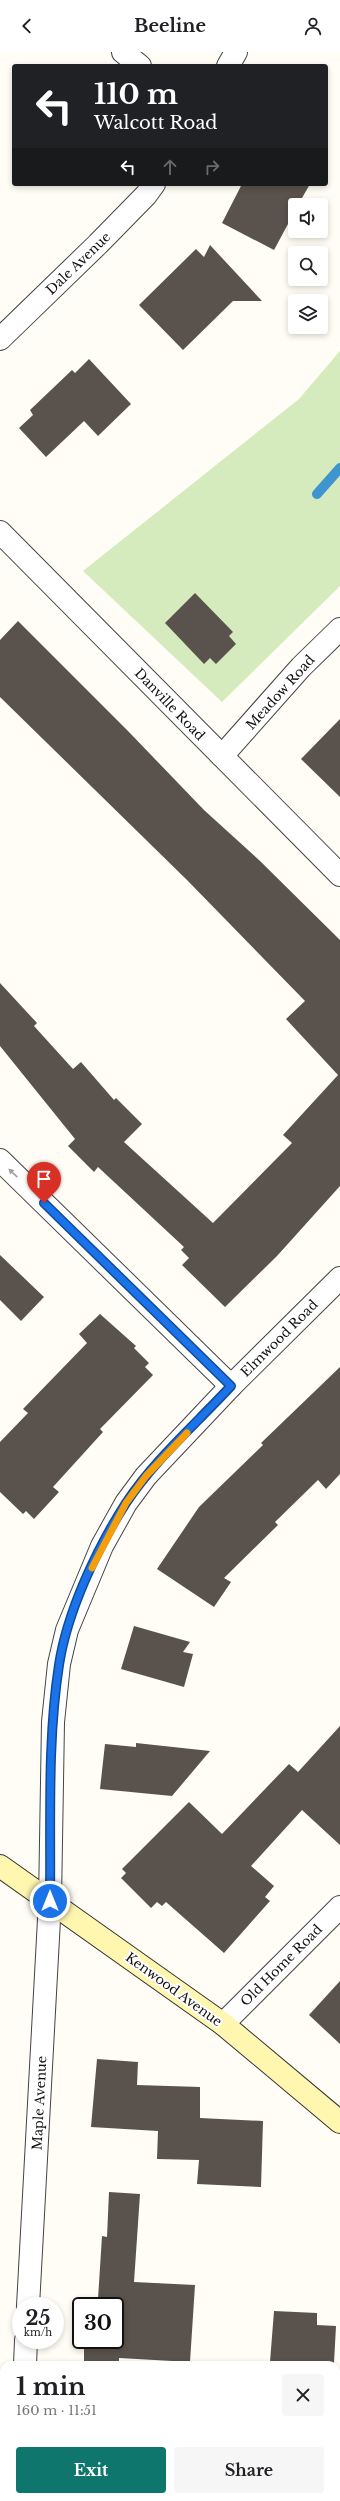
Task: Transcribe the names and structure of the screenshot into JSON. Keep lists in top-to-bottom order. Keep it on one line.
{"streets":{"main road":["Kenwood Avenue"],"street":["Dale Avenue","Meadow Road","Danville Road","Elmwood Road","Old Home Road","Maple Avenue"]},"crossings":[["Meadow Road","Danville Road"],["Elmwood Road","Kenwood Avenue"],["Elmwood Road","Maple Avenue"],["Old Home Road","Kenwood Avenue"],["Kenwood Avenue","Maple Avenue"]],"page":{"header":"Beeline","turn":["110 m","Walcott Road"],"speed":"25 km/h","limit":"30","heading":["1 min","160 m · 11:51"],"buttons":["Exit","Share"]}}
